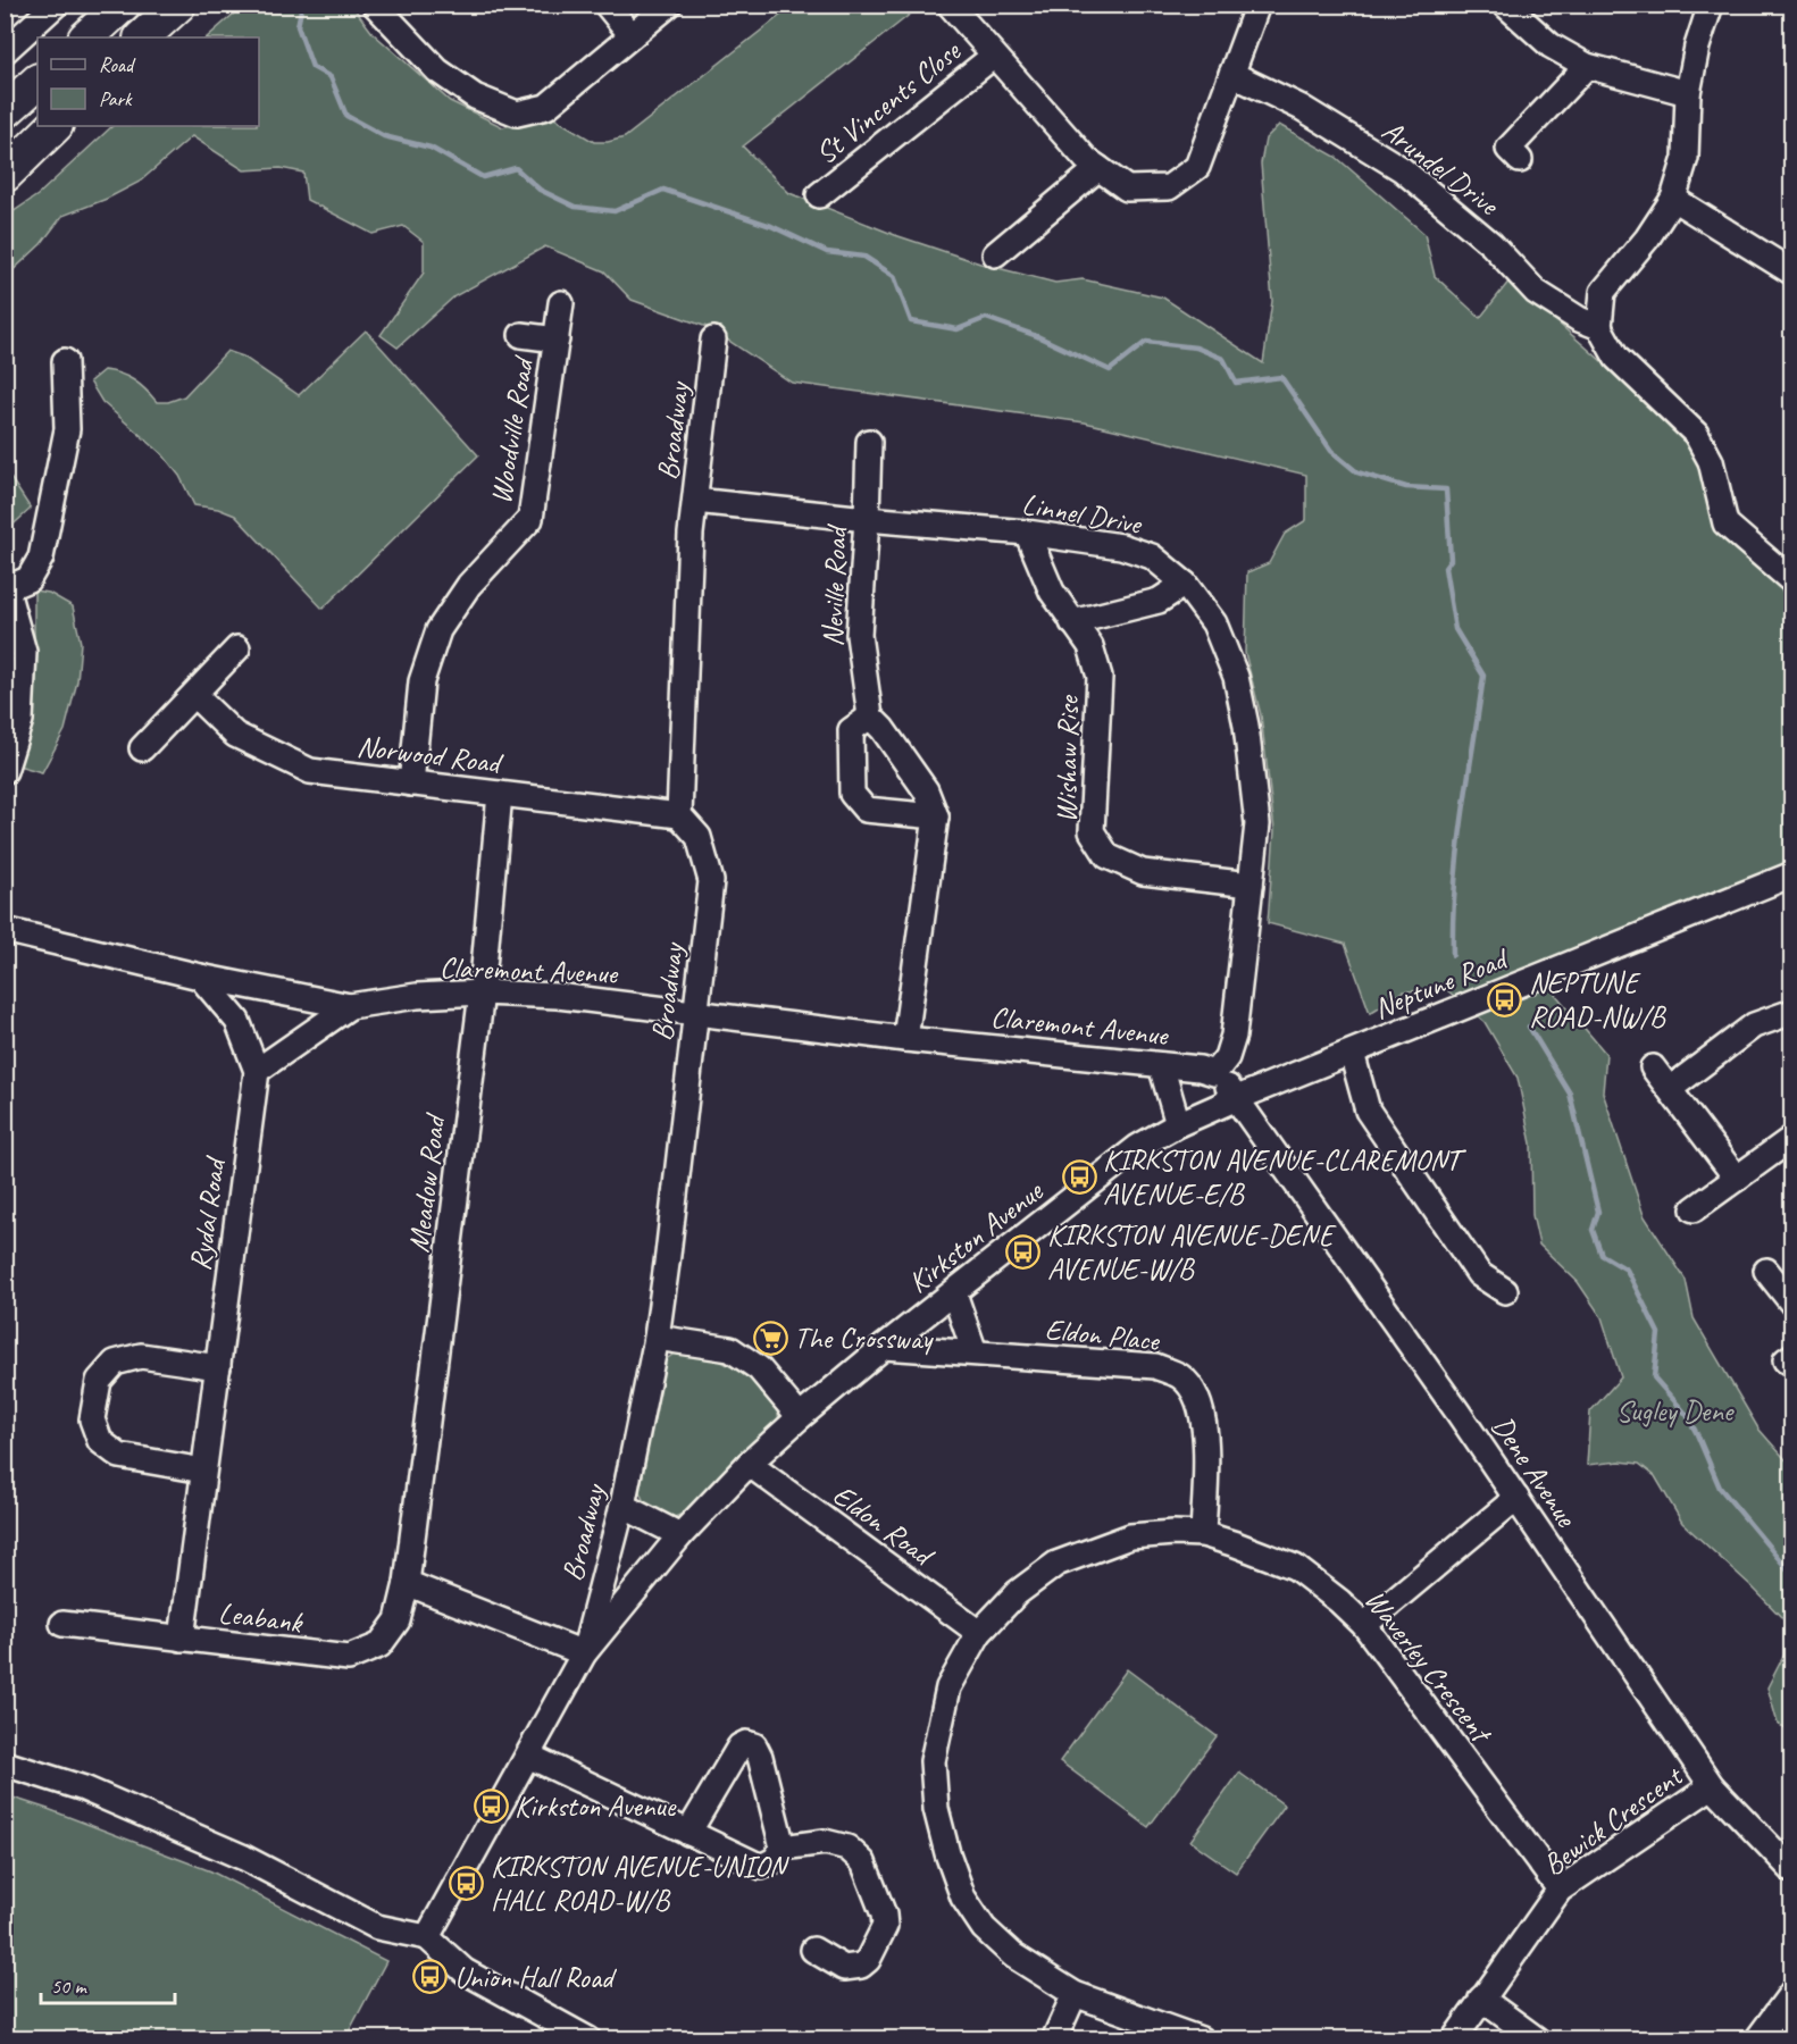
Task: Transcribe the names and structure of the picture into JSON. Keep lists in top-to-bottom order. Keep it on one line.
{"streets":{"street":["St Vincents Close","Arundel Drive","Woodville Road","Broadway","Linnel Drive","Neville Road","Norwood Road","Wishaw Rise","Claremont Avenue","Neptune Road","Meadow Road","Rydal Road","Kirkston Avenue","Eldon Place","Dene Avenue","Eldon Road","Leabank","Waverley Crescent","Bewick Crescent"]},"crossings":[["Woodville Road","Norwood Road"],["Broadway","Linnel Drive"],["Broadway","Norwood Road"],["Broadway","Claremont Avenue"],["Broadway","Kirkston Avenue"],["Linnel Drive","Neville Road"],["Linnel Drive","Wishaw Rise"],["Linnel Drive","Claremont Avenue"],["Linnel Drive","Dene Avenue"],["Norwood Road","Meadow Road"],["Claremont Avenue","Meadow Road"],["Claremont Avenue","Dene Avenue"],["Neptune Road","Kirkston Avenue"],["Meadow Road","Leabank"],["Rydal Road","Leabank"],["Kirkston Avenue","Eldon Place"],["Kirkston Avenue","Dene Avenue"],["Kirkston Avenue","Eldon Road"],["Eldon Place","Waverley Crescent"],["Dene Avenue","Bewick Crescent"],["Eldon Road","Waverley Crescent"],["Waverley Crescent","Bewick Crescent"]],"parks":["Sugley Dene"],"places":{"bus stop":["NEPTUNE ROAD-NW/B","KIRKSTON AVENUE-CLAREMONT AVENUE-E/B","KIRKSTON AVENUE-DENE AVENUE-W/B","Kirkston Avenue","KIRKSTON AVENUE-UNION HALL ROAD-W/B","Union Hall Road"],"supermarket":["The Crossway"]},"legend":["Road","Park"],"scale_bar":"50 m"}
